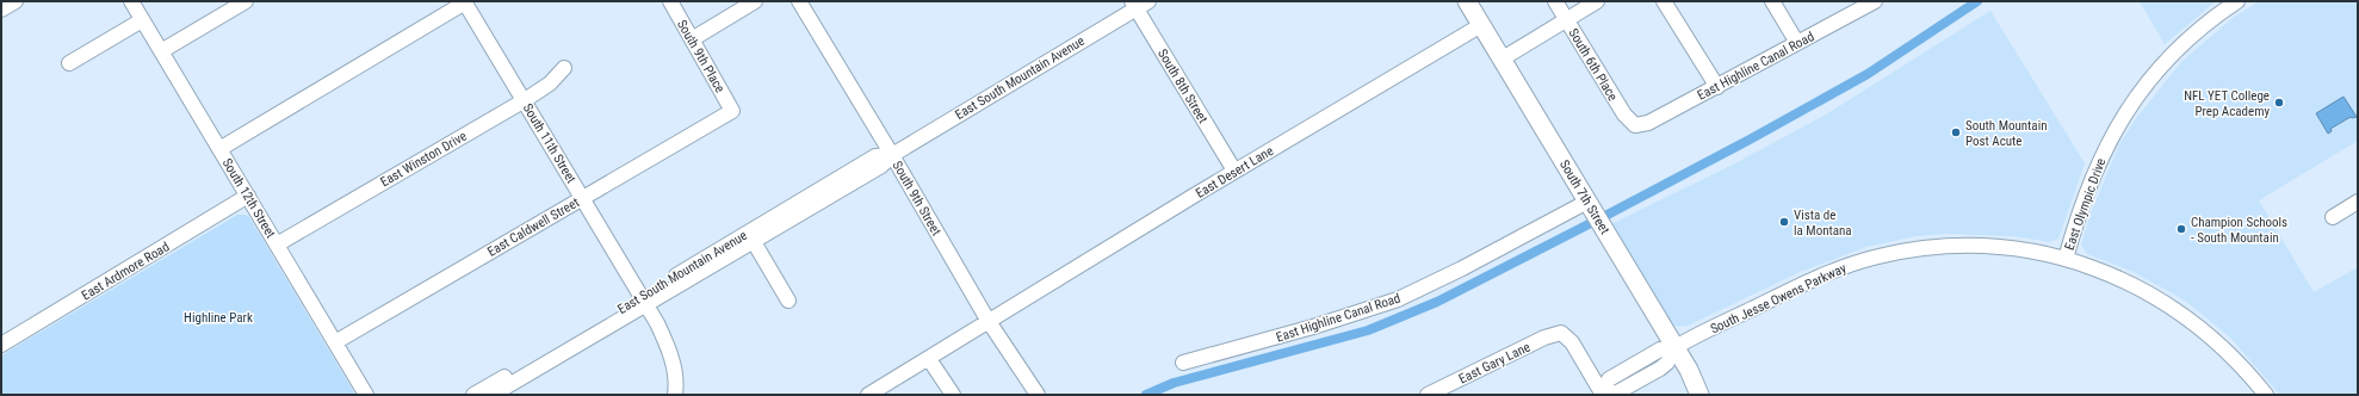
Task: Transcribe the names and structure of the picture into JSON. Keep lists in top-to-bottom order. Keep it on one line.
{"streets":{"main road":["South 7th Street"],"street":["South 9th Place","South 6th Place","East Highline Canal Road","East South Mountain Avenue","South 8th Street","South 11th Street","East Winston Drive","East Desert Lane","South 12th Street","South 9th Street","East Olympic Drive","East Caldwell Street","East Ardmore Road","South Jesse Owens Parkway","East Gary Lane"]},"crossings":[["South 9th Place","East Caldwell Street"],["South 6th Place","East Highline Canal Road"],["East Highline Canal Road","South 7th Street"],["East South Mountain Avenue","South 8th Street"],["East South Mountain Avenue","South 11th Street"],["East South Mountain Avenue","South 9th Street"],["South 8th Street","East Desert Lane"],["South 11th Street","East Winston Drive"],["South 11th Street","East Caldwell Street"],["East Winston Drive","South 12th Street"],["East Desert Lane","South 7th Street"],["East Desert Lane","South 9th Street"],["South 7th Street","South Jesse Owens Parkway"],["South 12th Street","East Caldwell Street"],["South 12th Street","East Ardmore Road"],["East Olympic Drive","South Jesse Owens Parkway"],["South Jesse Owens Parkway","East Gary Lane"]],"parks":["Highline Park"],"places":["NFL YET College Prep Academy","South Mountain Post Acute","Vista de la Montana","Champion Schools - South Mountain"]}
